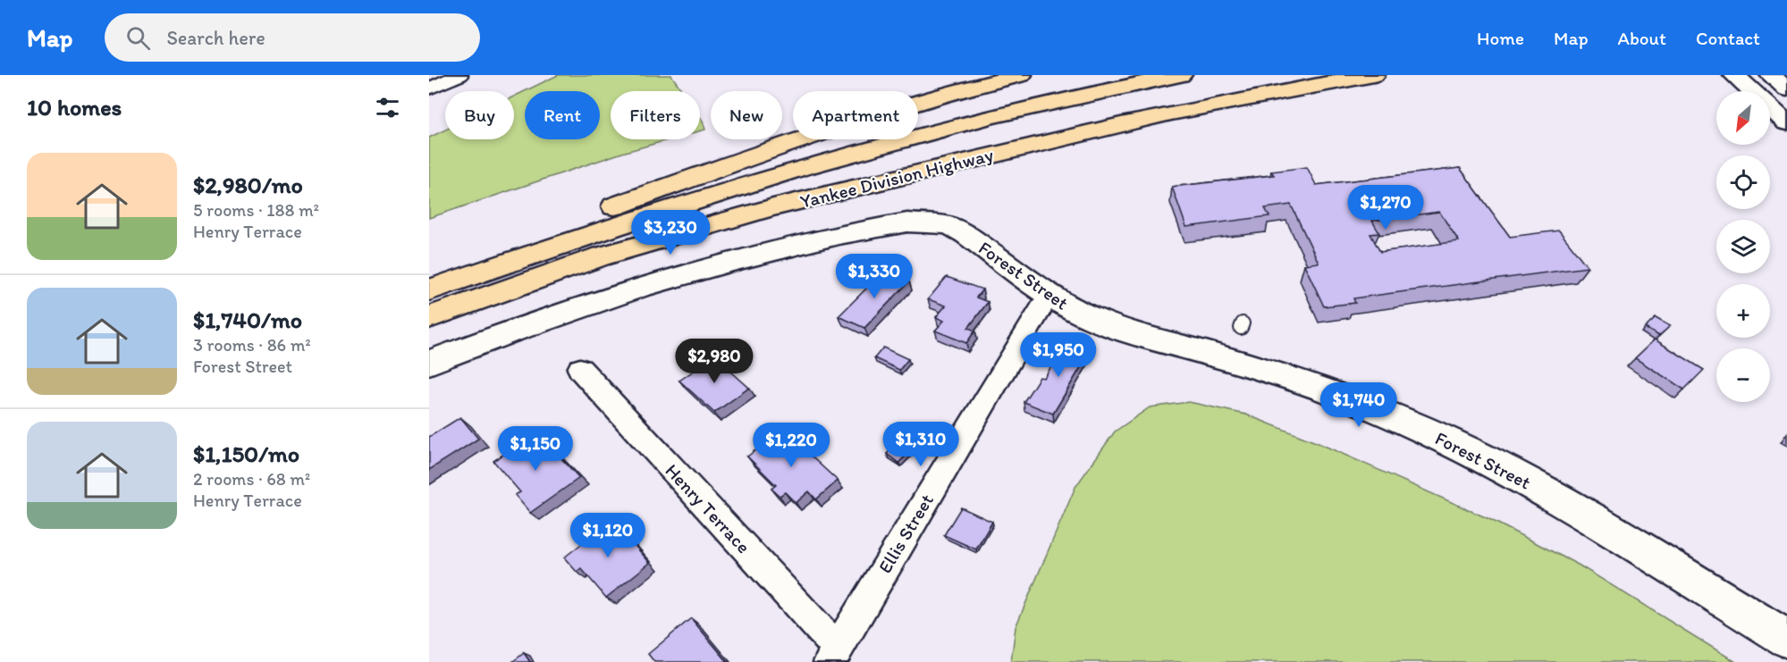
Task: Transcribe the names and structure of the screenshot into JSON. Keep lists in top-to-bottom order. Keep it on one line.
{"streets":{"highway":["Yankee Division Highway"],"street":["Forest Street","Henry Terrace","Ellis Street"]},"crossings":[["Forest Street","Ellis Street"],["Henry Terrace","Ellis Street"]],"north":"bottom left","page":{"header":"Map","search":"Search here","nav":["Home","Map","About","Contact"],"heading":"10 homes","map_buttons":["+","−"],"chip":["Buy","Rent","Filters","New","Apartment"],"list":[{"name":"$2,980/mo","note":"5 rooms · 188 m² · Henry Terrace"},{"name":"$1,740/mo","note":"3 rooms · 86 m² · Forest Street"},{"name":"$1,150/mo","note":"2 rooms · 68 m² · Henry Terrace"}],"price":["$1,270","$3,230","$1,330","$1,950","$2,980","$1,740","$1,310","$1,220","$1,150","$1,120"]}}
